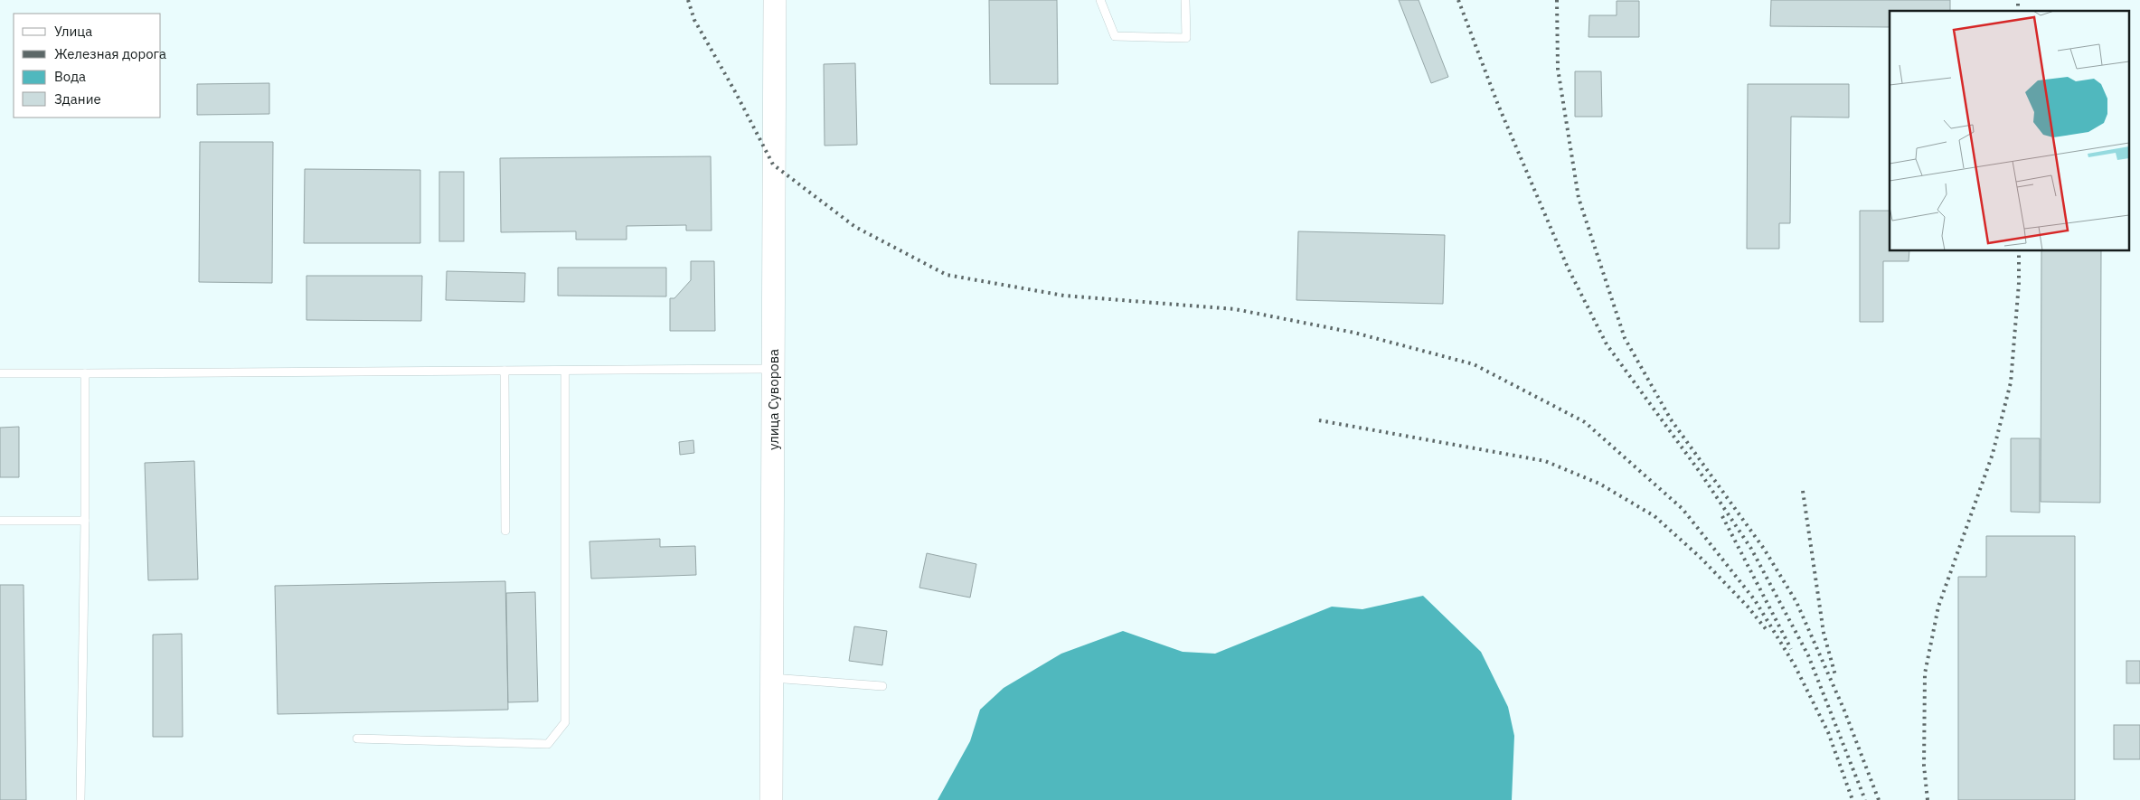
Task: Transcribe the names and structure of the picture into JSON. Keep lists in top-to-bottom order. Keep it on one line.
{"streets":{"main road":["улица Суворова"]},"legend":["Улица","Железная дорога","Вода","Здание"]}
